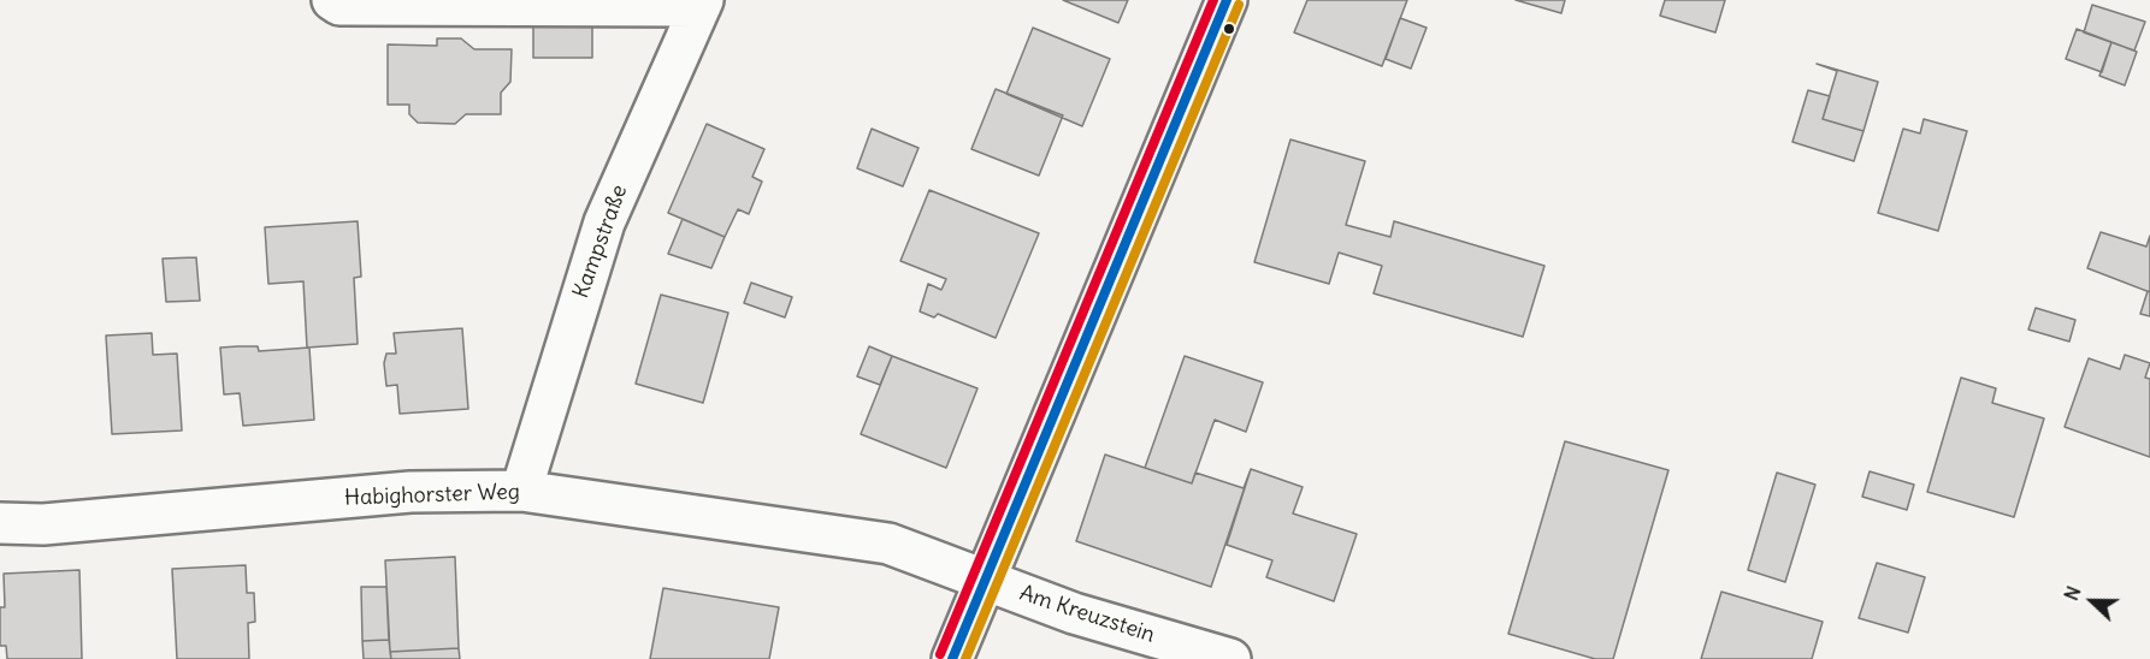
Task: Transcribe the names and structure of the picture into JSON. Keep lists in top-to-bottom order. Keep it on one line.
{"streets":{"street":["Kampstraße","Habighorster Weg","Am Kreuzstein"]},"crossings":[["Kampstraße","Habighorster Weg"],["Habighorster Weg","Am Kreuzstein"]],"north":"left"}
